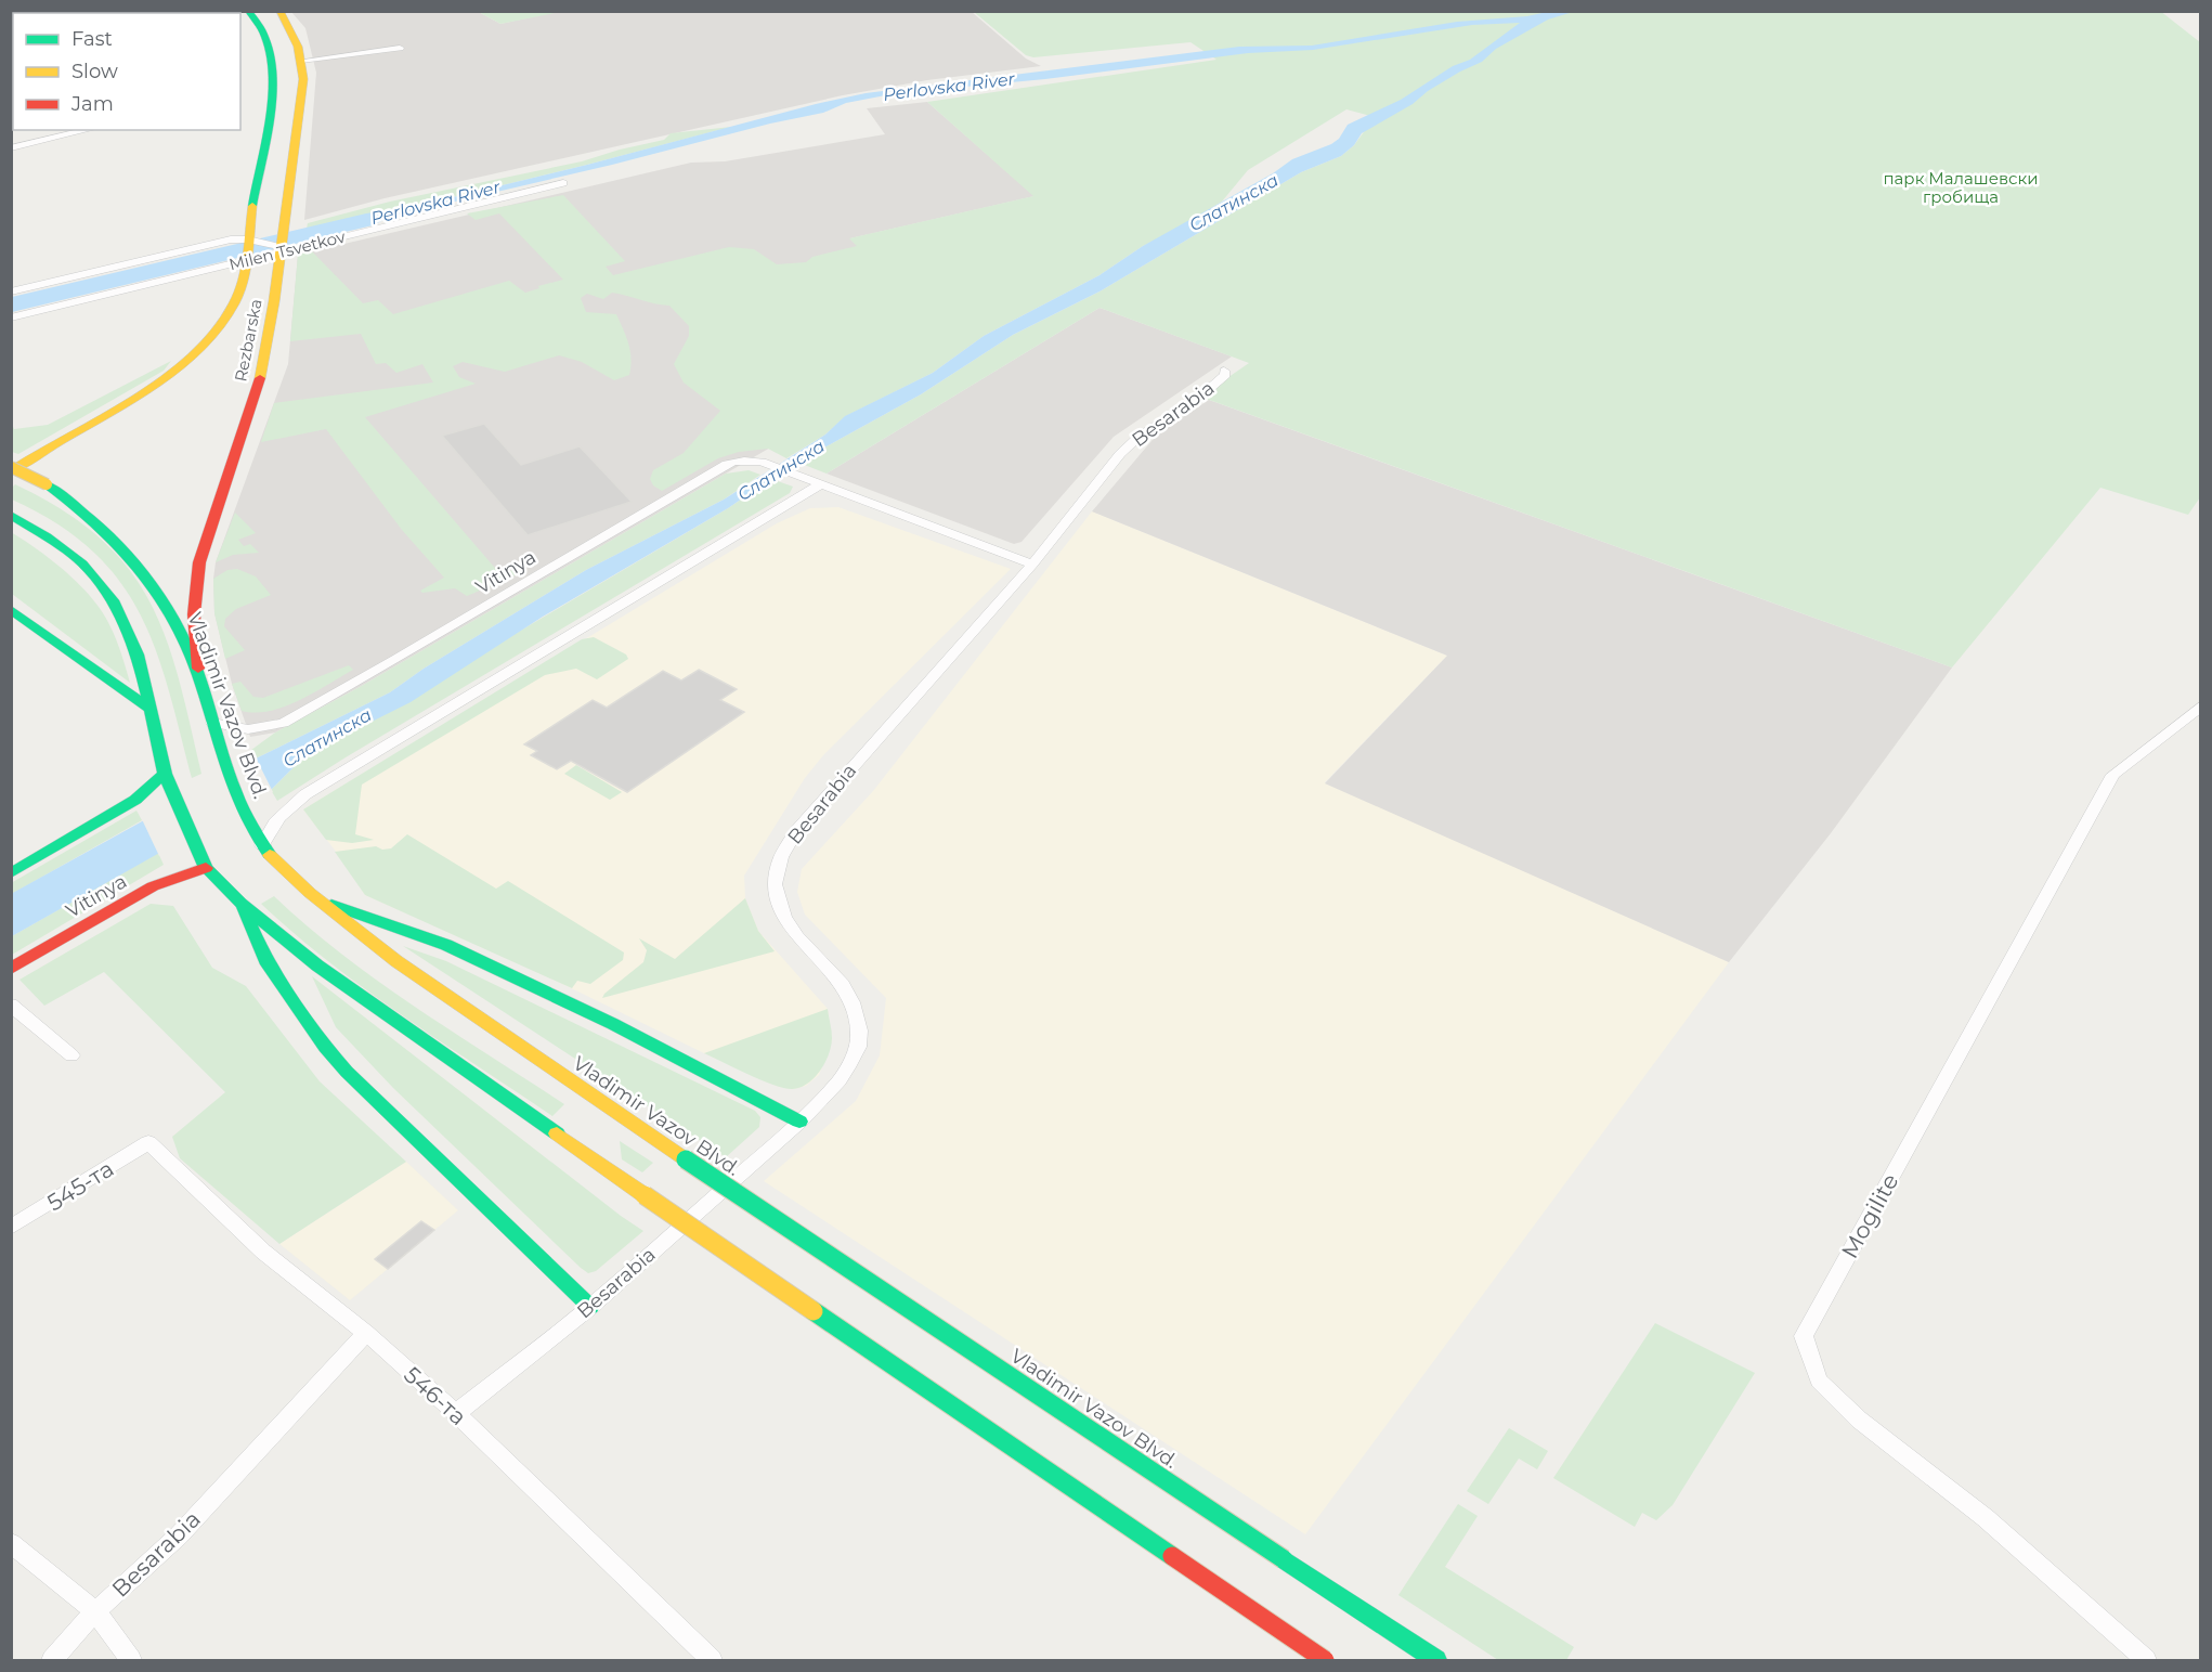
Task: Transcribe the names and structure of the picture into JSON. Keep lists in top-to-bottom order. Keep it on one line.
{"streets":{"main road":["Rezbarska","Vitinya","Vladimir Vazov Blvd."],"street":["Milen Tsvetkov","Besarabia","545-та","Mogilite","546-та"]},"crossings":[["Milen Tsvetkov","Rezbarska"],["Rezbarska","Vladimir Vazov Blvd."],["Besarabia","Vitinya"],["Besarabia","546-та"],["Vitinya","Vladimir Vazov Blvd."],["545-та","546-та"]],"water":["Perlovska River","Слатинска"],"parks":["парк Малашевски гробища"],"legend":["Fast","Slow","Jam"]}
